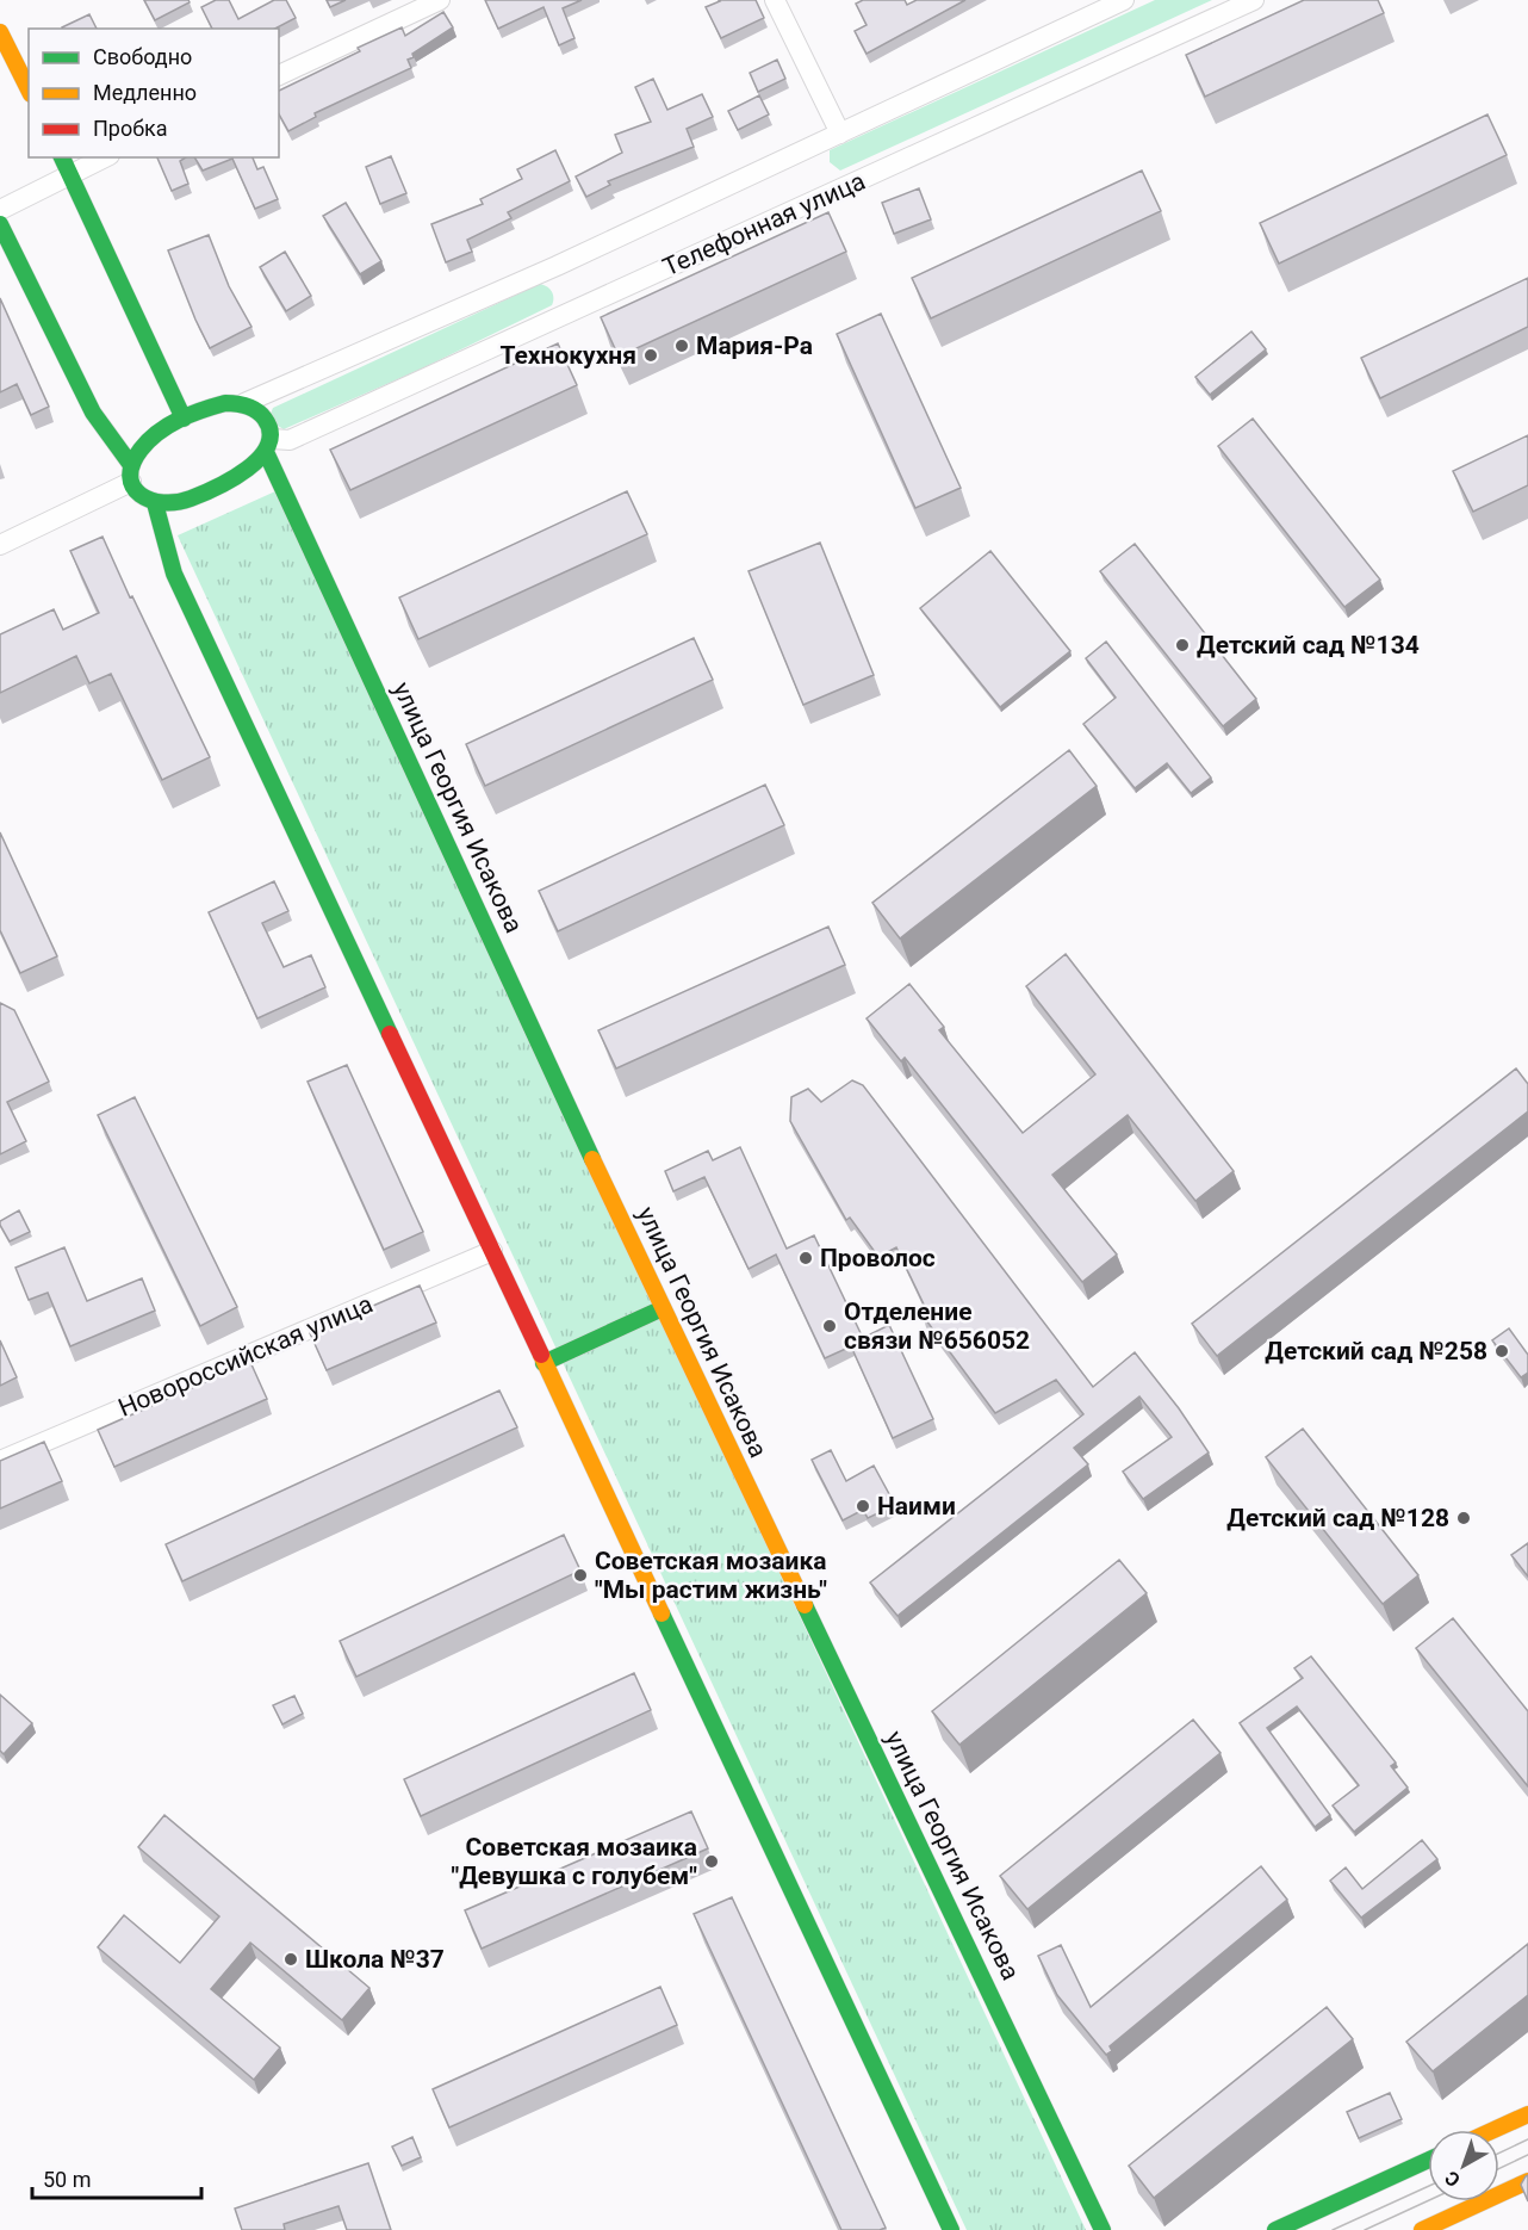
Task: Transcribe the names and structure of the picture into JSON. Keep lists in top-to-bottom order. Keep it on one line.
{"streets":{"street":["Телефонная улица","улица Георгия Исакова","Новороссийская улица"]},"crossings":[["Телефонная улица","улица Георгия Исакова"]],"places":["Мария-Ра","Технокухня","Детский сад №134","Проволос","Отделение связи №656052","Детский сад №258","Наими","Детский сад №128","Советская мозаика \"Мы растим жизнь\"","Советская мозаика \"Девушка с голубем\"","Школа №37"],"legend":["Свободно","Медленно","Пробка"],"scale_bar":"50 m","north":"bottom left"}
